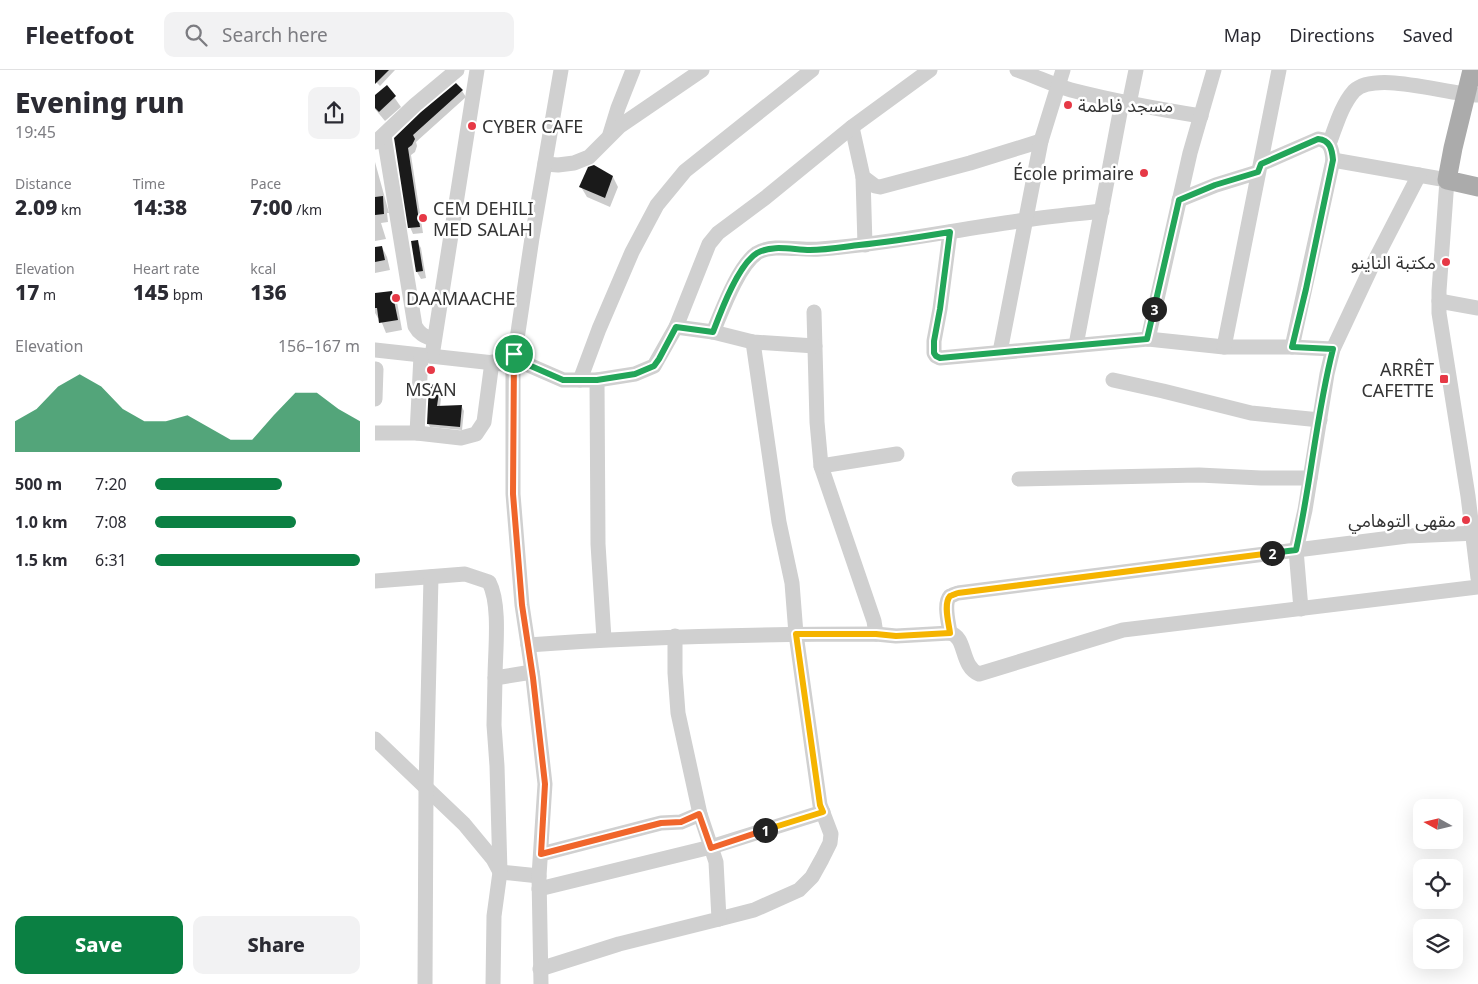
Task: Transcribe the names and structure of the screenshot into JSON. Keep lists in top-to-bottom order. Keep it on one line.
{"places":{"other":["مسجد فاطمة","CYBER CAFE","École primaire","CEM DEHILI MED SALAH","مكتبة الناينو","DAAMAACHE","MSAN","مقهى التوهامي"],"transit":["ARRÊT CAFETTE"]},"north":"left","page":{"header":"Fleetfoot","search":"Search here","nav":["Map","Directions","Saved"],"heading":["Evening run","19:45"],"stats":[["Distance","2.09 km"],["Time","14:38"],["Pace","7:00 /km"],["Elevation","17 m"],["Heart rate","145 bpm"],["kcal","136"]],"pins":["3","2","1"],"chart":["Elevation","156–167 m"],"list":[{"name":"500 m","note":"7:20"},{"name":"1.0 km","note":"7:08"},{"name":"1.5 km","note":"6:31"}],"buttons":["Save","Share"]}}
